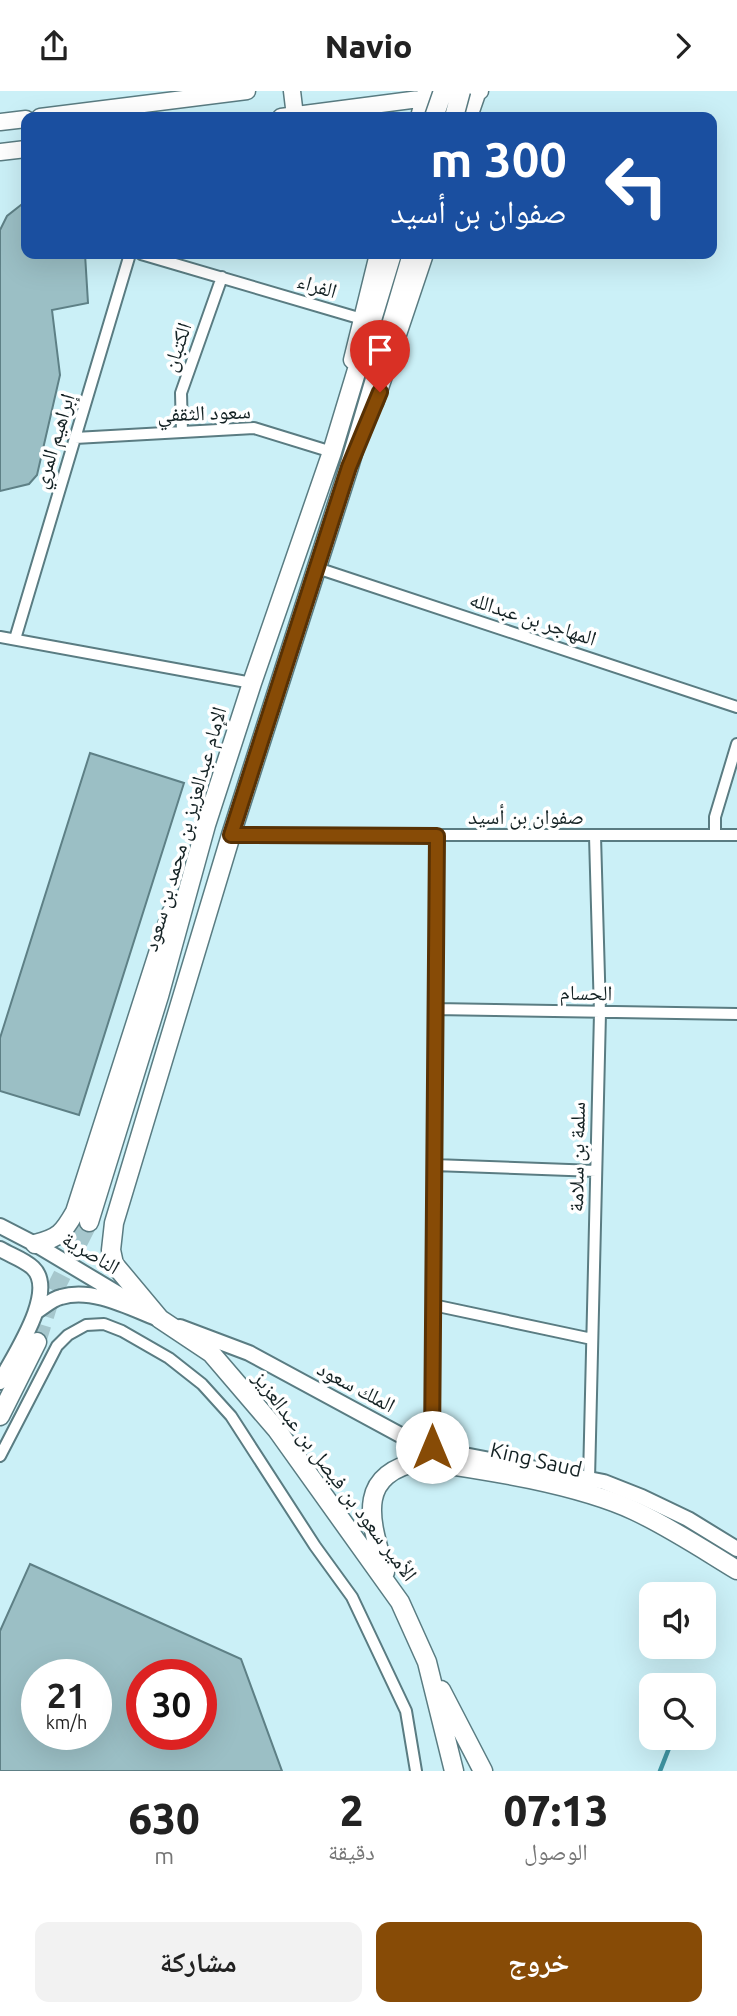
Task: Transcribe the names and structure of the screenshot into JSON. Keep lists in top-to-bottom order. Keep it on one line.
{"streets":{"main road":["الإمام عبدالعزيز بن محمد بن سعود","King Saud","الأمير سعود بن فيصل بن عبدالعزيز"],"street":["الفراء","الكتبان","سعود الثقفي","إبراهيم المري","المهاجر بن عبدالله","صفوان بن أسيد","الحسام","سلمة بن سلامة","الناصرية","الملك سعود"]},"crossings":[["الفراء","الكتبان"],["الفراء","الإمام عبدالعزيز بن محمد بن سعود"],["الكتبان","سعود الثقفي"],["سعود الثقفي","إبراهيم المري"],["سعود الثقفي","الإمام عبدالعزيز بن محمد بن سعود"],["صفوان بن أسيد","سلمة بن سلامة"],["صفوان بن أسيد","الأمير سعود بن فيصل بن عبدالعزيز"],["الحسام","سلمة بن سلامة"],["سلمة بن سلامة","الملك سعود"],["الناصرية","الملك سعود"],["الناصرية","الأمير سعود بن فيصل بن عبدالعزيز"],["الملك سعود","King Saud"],["الملك سعود","الأمير سعود بن فيصل بن عبدالعزيز"],["King Saud","الأمير سعود بن فيصل بن عبدالعزيز"]],"page":{"header":"Navio","turn":["300 m","صفوان بن أسيد"],"speed":"21 km/h","limit":"30","eta":["07:13","الوصول","2","دقيقة","630","m"],"buttons":["خروج","مشاركة"]}}
